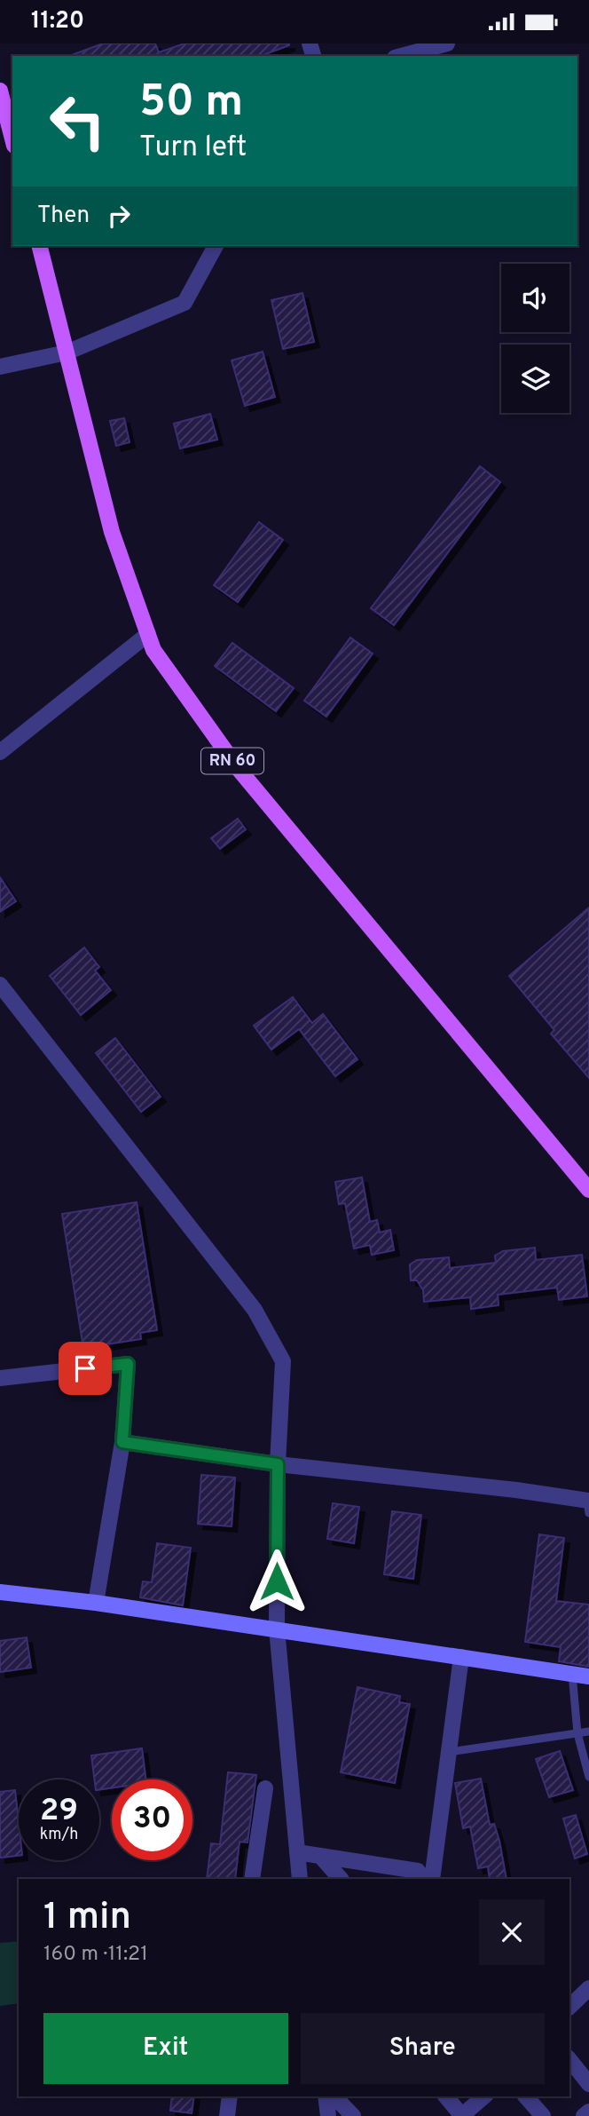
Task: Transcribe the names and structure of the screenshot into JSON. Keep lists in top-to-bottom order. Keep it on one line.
{"streets":{"main road":["RN 60"]},"page":{"status":"11:20","turn":["50 m","Turn left"],"then":"Then","speed":"29 km/h","limit":"30","heading":["1 min","160 m · 11:21"],"buttons":["Exit","Share"]}}
